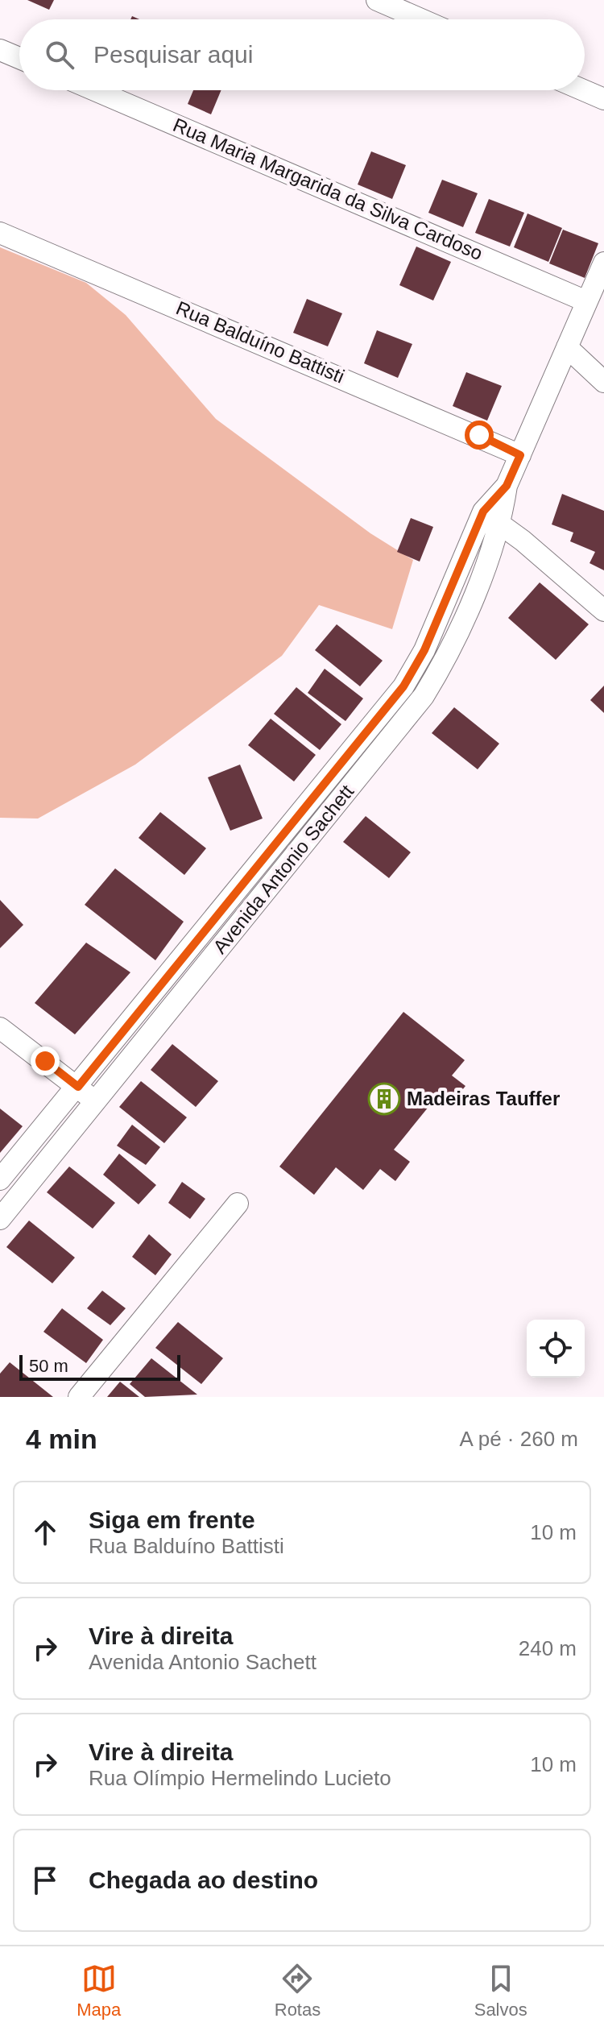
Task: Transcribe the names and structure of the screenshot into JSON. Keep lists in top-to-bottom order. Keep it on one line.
{"streets":{"street":["Rua Maria Margarida da Silva Cardoso","Rua Balduíno Battisti","Avenida Antonio Sachett"]},"crossings":[["Rua Maria Margarida da Silva Cardoso","Avenida Antonio Sachett"],["Rua Balduíno Battisti","Avenida Antonio Sachett"]],"places":{"building":["Madeiras Tauffer"]},"scale_bar":"50 m","page":{"search":"Pesquisar aqui","scale":"50 m","heading":["4 min","A pé · 260 m"],"list":[["Siga em frente","Rua Balduíno Battisti","10 m"],["Vire à direita","Avenida Antonio Sachett","240 m"],["Vire à direita","Rua Olímpio Hermelindo Lucieto","10 m"],"Chegada ao destino"],"nav":["Mapa","Rotas","Salvos"]}}
